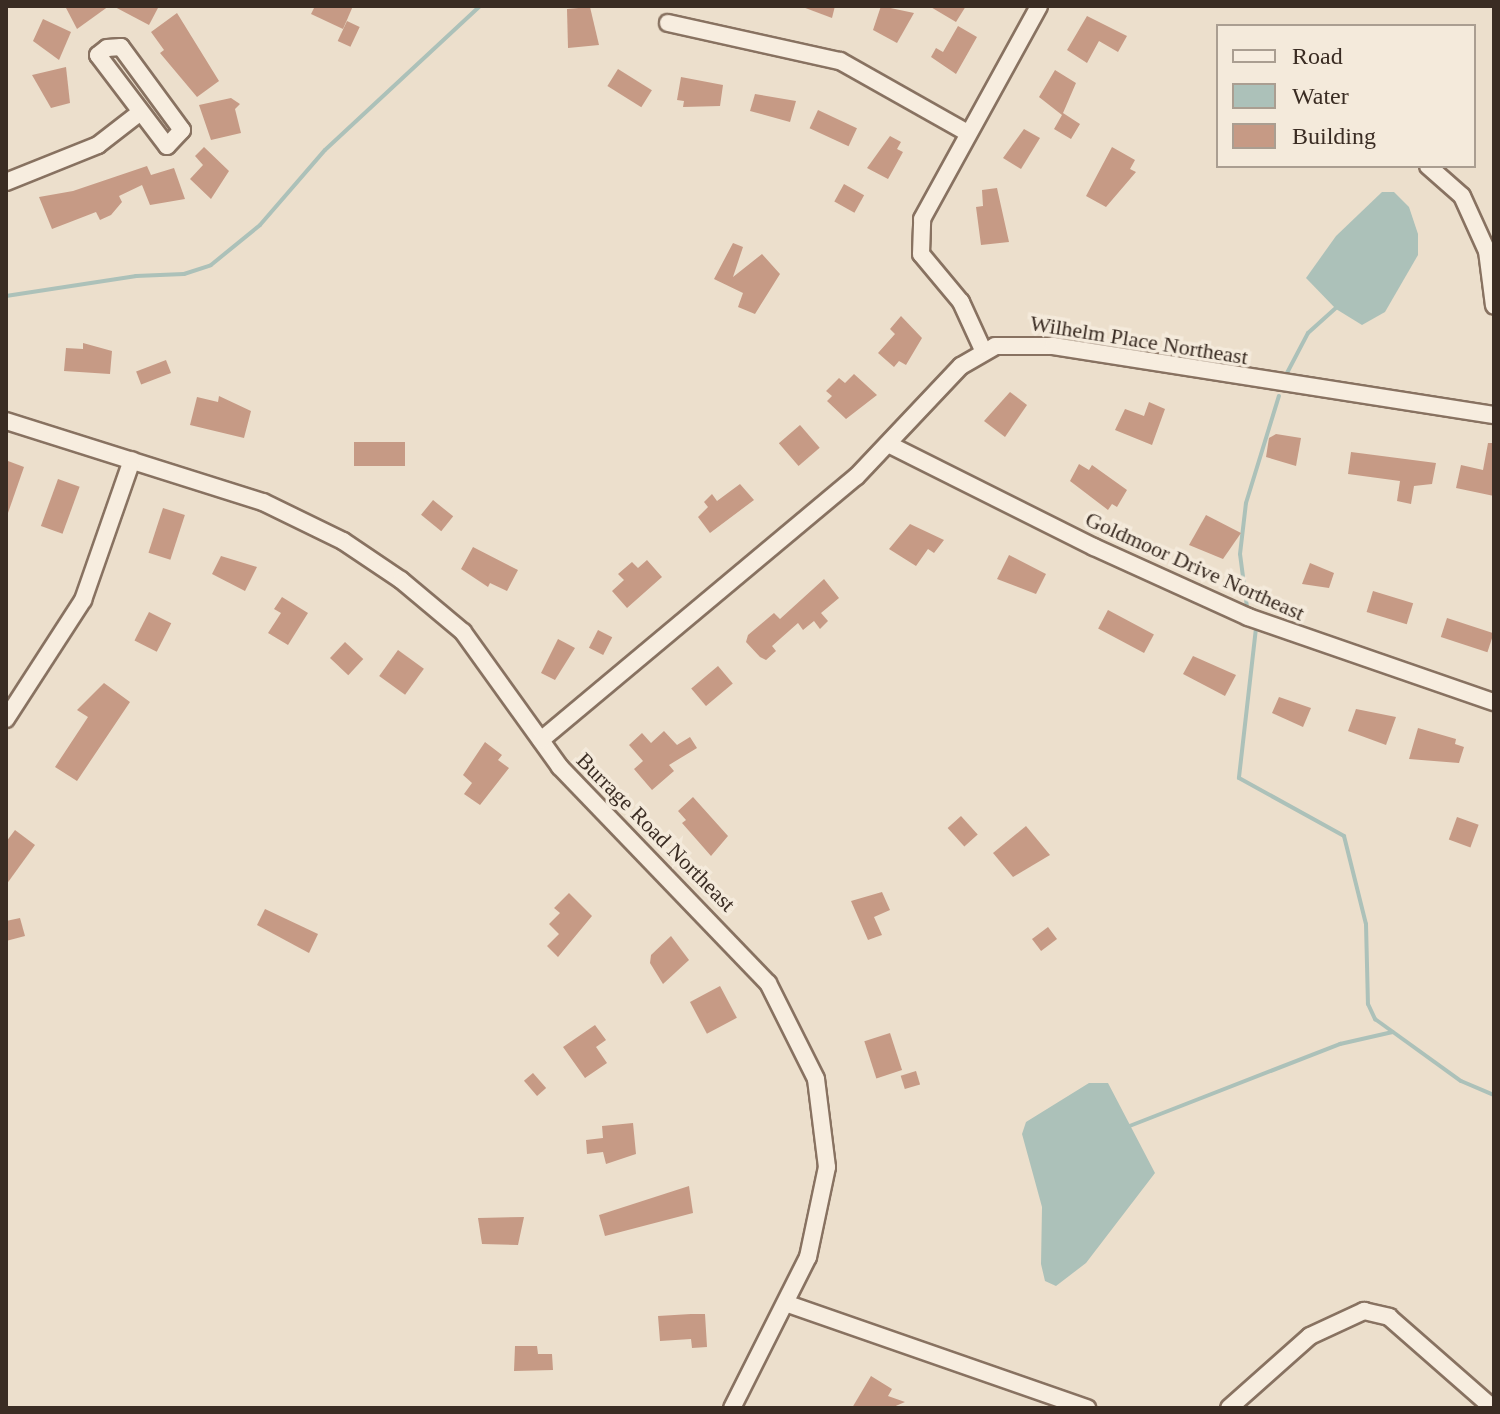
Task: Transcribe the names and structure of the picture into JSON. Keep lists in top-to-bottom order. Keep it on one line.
{"streets":{"street":["Wilhelm Place Northeast","Goldmoor Drive Northeast","Burrage Road Northeast"]},"legend":["Road","Water","Building"]}
